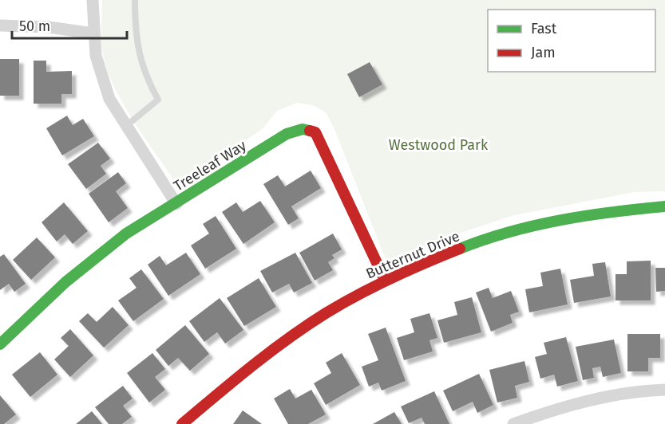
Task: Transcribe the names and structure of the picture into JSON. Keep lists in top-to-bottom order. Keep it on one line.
{"streets":{"street":["Treeleaf Way","Butternut Drive"]},"crossings":[["Treeleaf Way","Butternut Drive"]],"parks":["Westwood Park"],"legend":["Fast","Jam"],"scale_bar":"50 m"}
